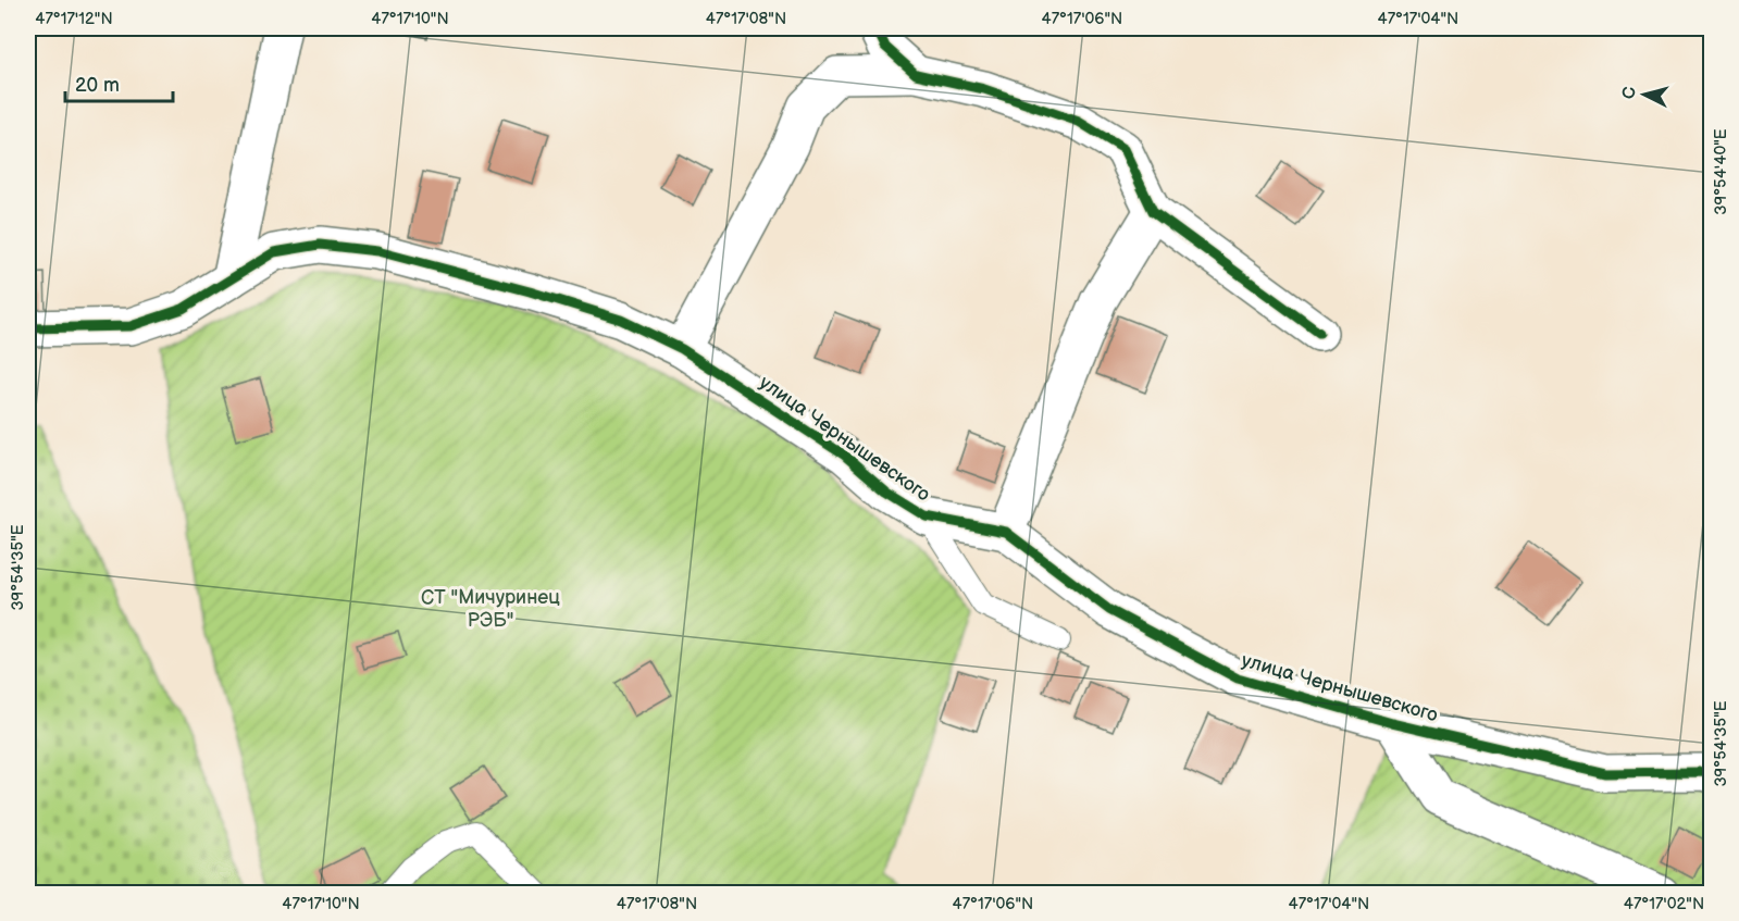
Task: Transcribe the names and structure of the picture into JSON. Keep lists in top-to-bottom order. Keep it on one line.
{"streets":{"street":["улица Чернышевского"]},"parks":["СТ \"Мичуринец РЭБ\""],"scale_bar":"20 m","north":"left","coordinates":["47°17'12\"N","47°17'10\"N","47°17'08\"N","47°17'06\"N","47°17'04\"N","39°54'40\"E","39°54'35\"E","47°17'02\"N"]}
